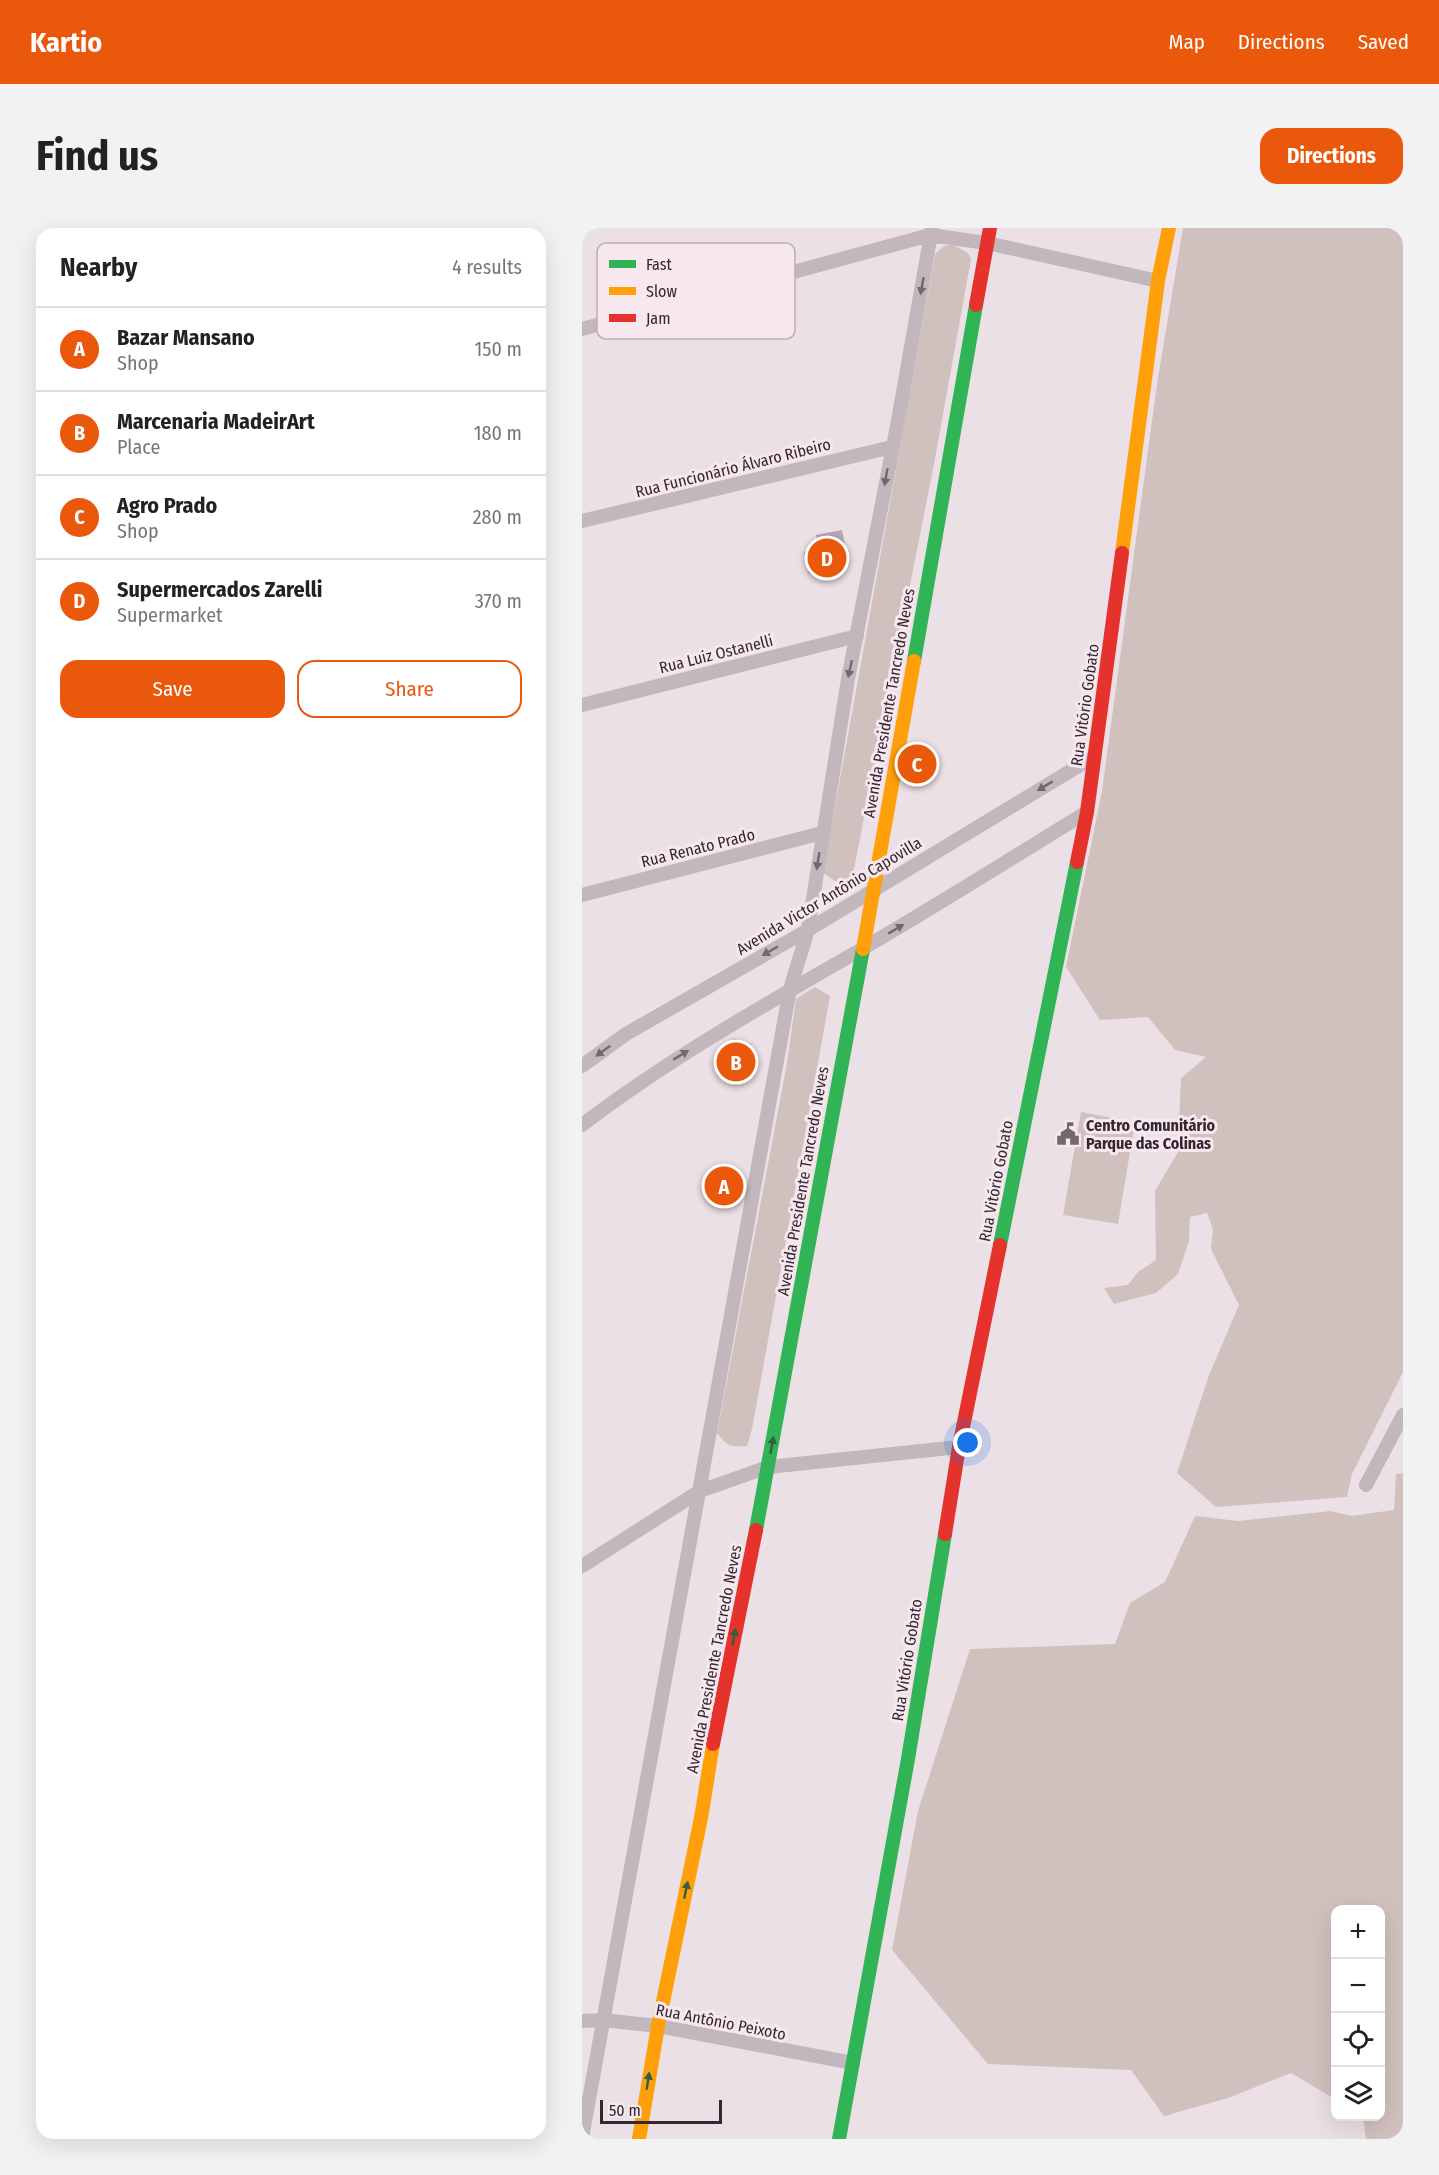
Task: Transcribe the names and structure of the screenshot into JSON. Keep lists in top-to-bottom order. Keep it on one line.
{"streets":{"street":["Rua Funcionário Álvaro Ribeiro","Rua Luiz Ostanelli","Avenida Presidente Tancredo Neves","Rua Vitório Gobato","Rua Renato Prado","Avenida Victor Antônio Capovilla","Rua Antônio Peixoto"]},"crossings":[["Avenida Presidente Tancredo Neves","Avenida Victor Antônio Capovilla"],["Avenida Presidente Tancredo Neves","Rua Antônio Peixoto"],["Rua Vitório Gobato","Avenida Victor Antônio Capovilla"],["Rua Vitório Gobato","Rua Antônio Peixoto"]],"places":{"public building":["Centro Comunitário Parque das Colinas"]},"legend":["Fast","Slow","Jam"],"scale_bar":"50 m","page":{"header":"Kartio","nav":["Map","Directions","Saved"],"buttons":["Directions",["Save","Share"]],"title":"Find us","heading":["Nearby","4 results"],"list":[{"mark":"A","name":"Bazar Mansano","note":"Shop","value":"150 m"},{"mark":"B","name":"Marcenaria MadeirArt","note":"Place","value":"180 m"},{"mark":"C","name":"Agro Prado","note":"Shop","value":"280 m"},{"mark":"D","name":"Supermercados Zarelli","note":"Supermarket","value":"370 m"}],"pins":["D","C","B","A"],"map_buttons":["+","−"],"scale":"50 m"}}
